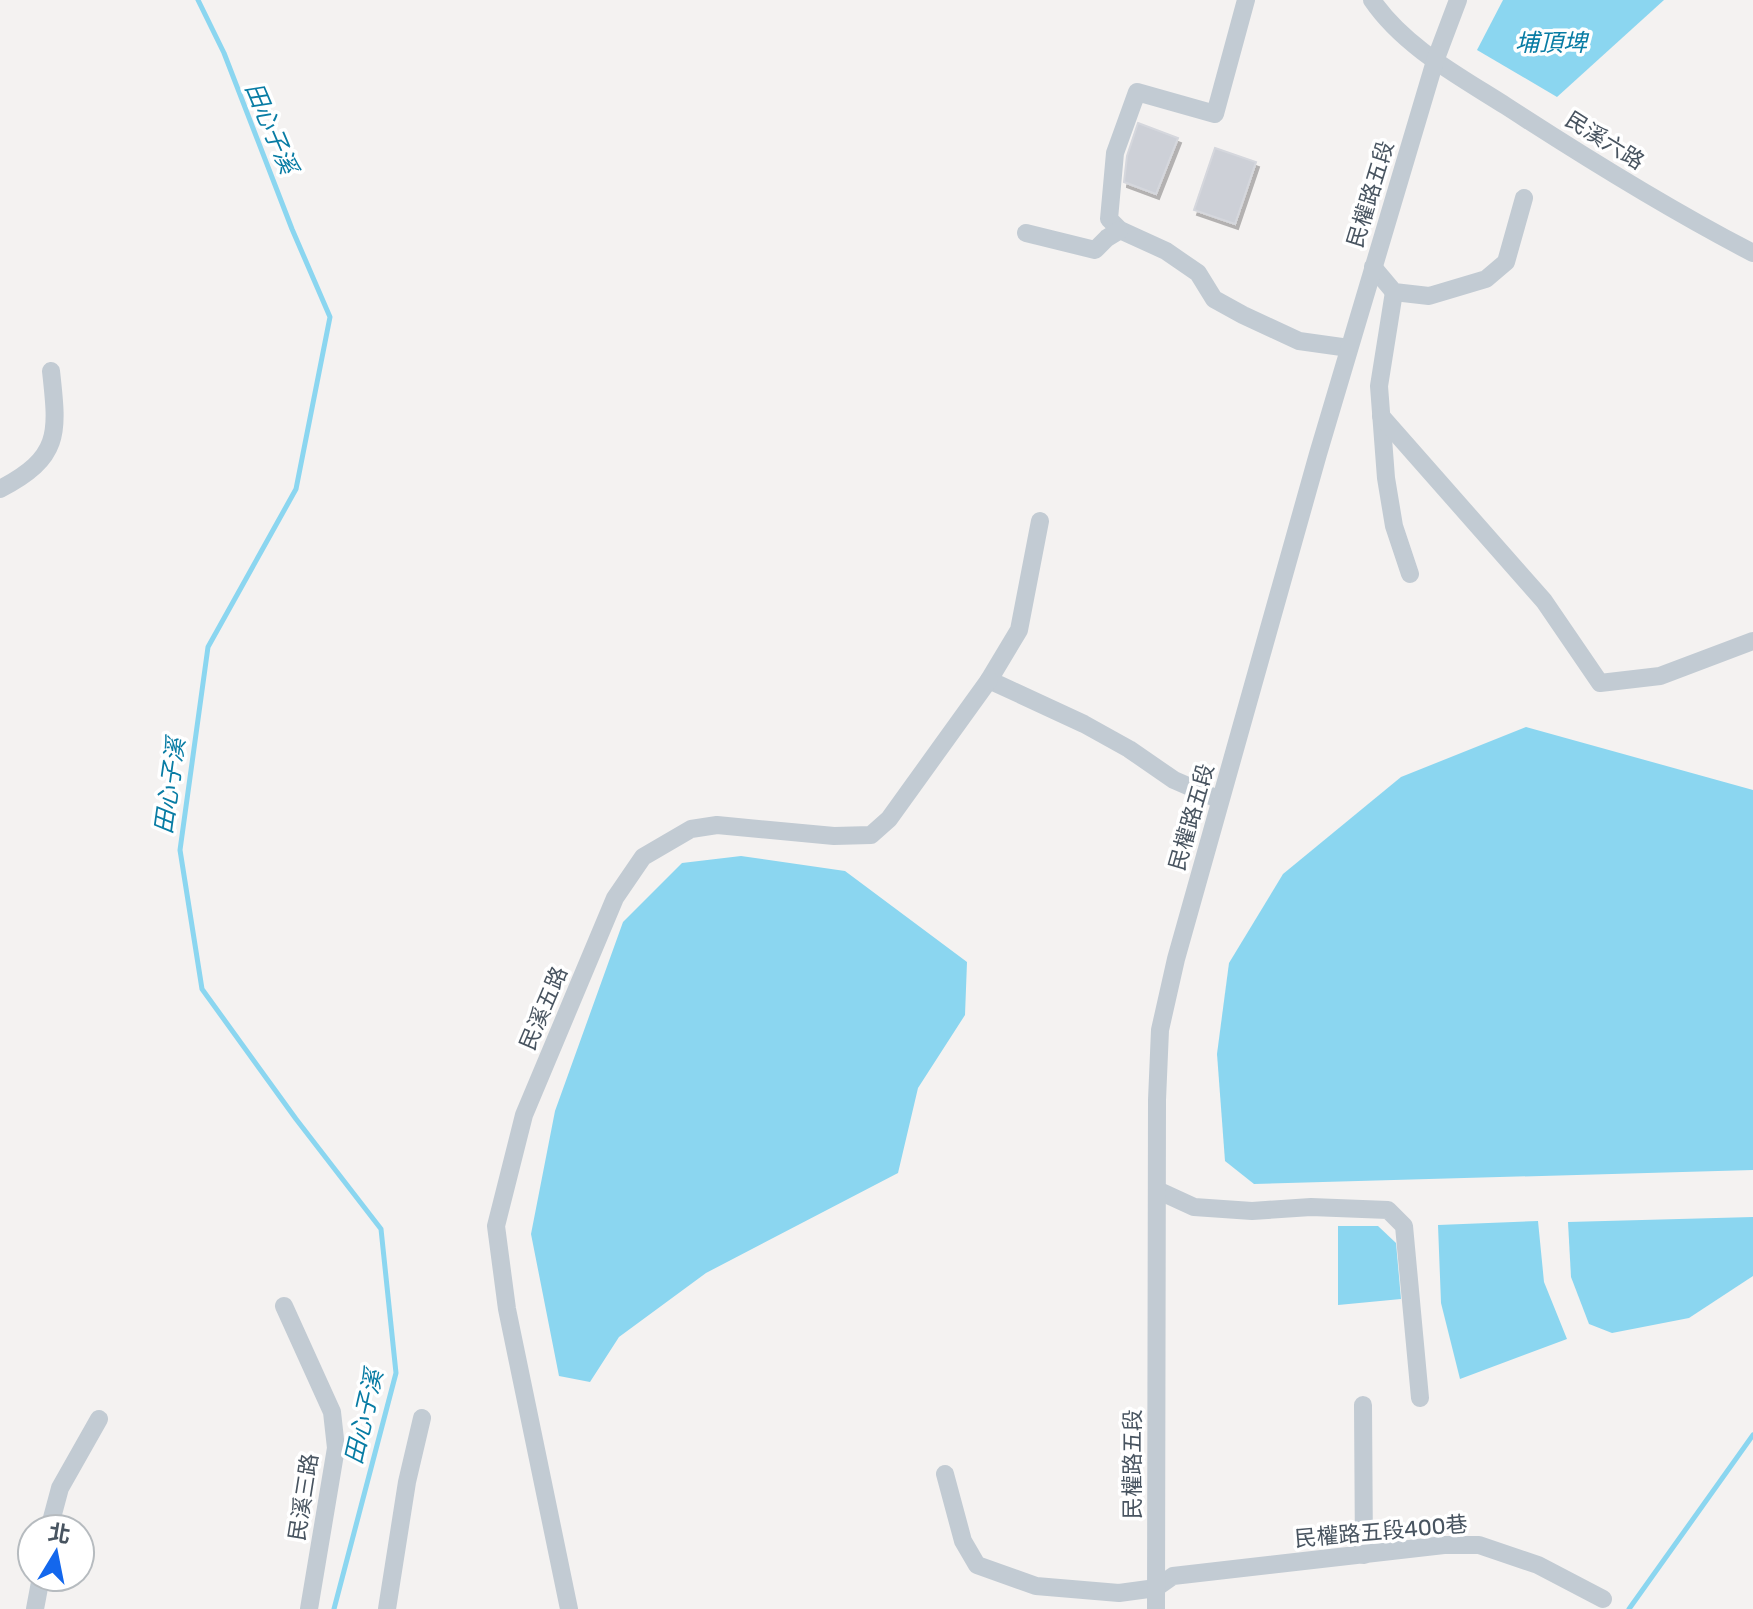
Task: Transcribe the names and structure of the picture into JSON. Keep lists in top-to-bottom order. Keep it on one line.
{"streets":{"street":["民溪六路","民權路五段","民溪五路","民溪三路","民權路五段400巷"]},"crossings":[["民溪六路","民權路五段"],["民權路五段","民權路五段400巷"]],"water":["埔頂埤","田心子溪"],"north":"top"}
